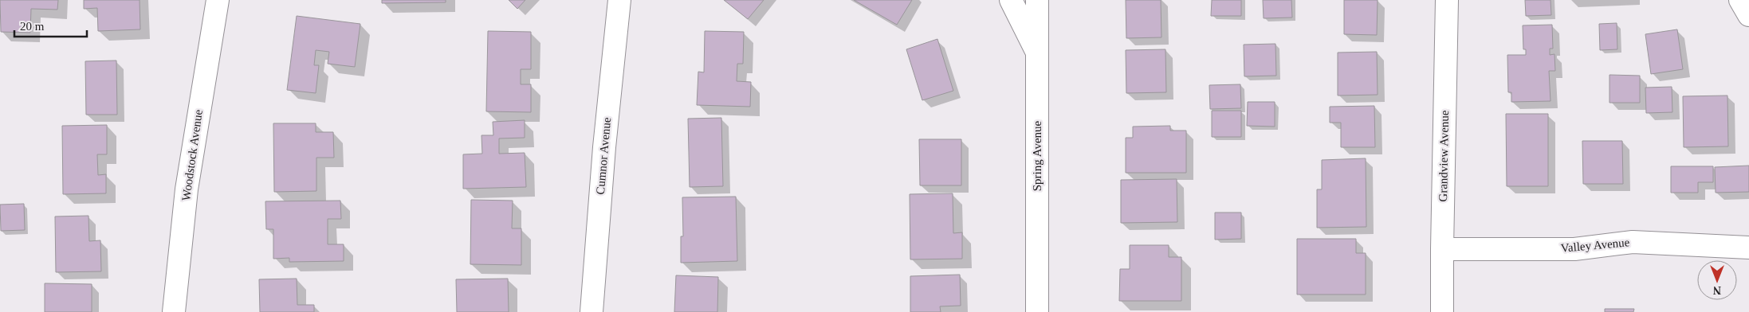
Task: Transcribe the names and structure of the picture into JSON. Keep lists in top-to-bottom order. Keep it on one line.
{"streets":{"street":["Woodstock Avenue","Cumnor Avenue","Spring Avenue","Grandview Avenue","Valley Avenue"]},"crossings":[["Grandview Avenue","Valley Avenue"]],"scale_bar":"20 m","north":"bottom"}
